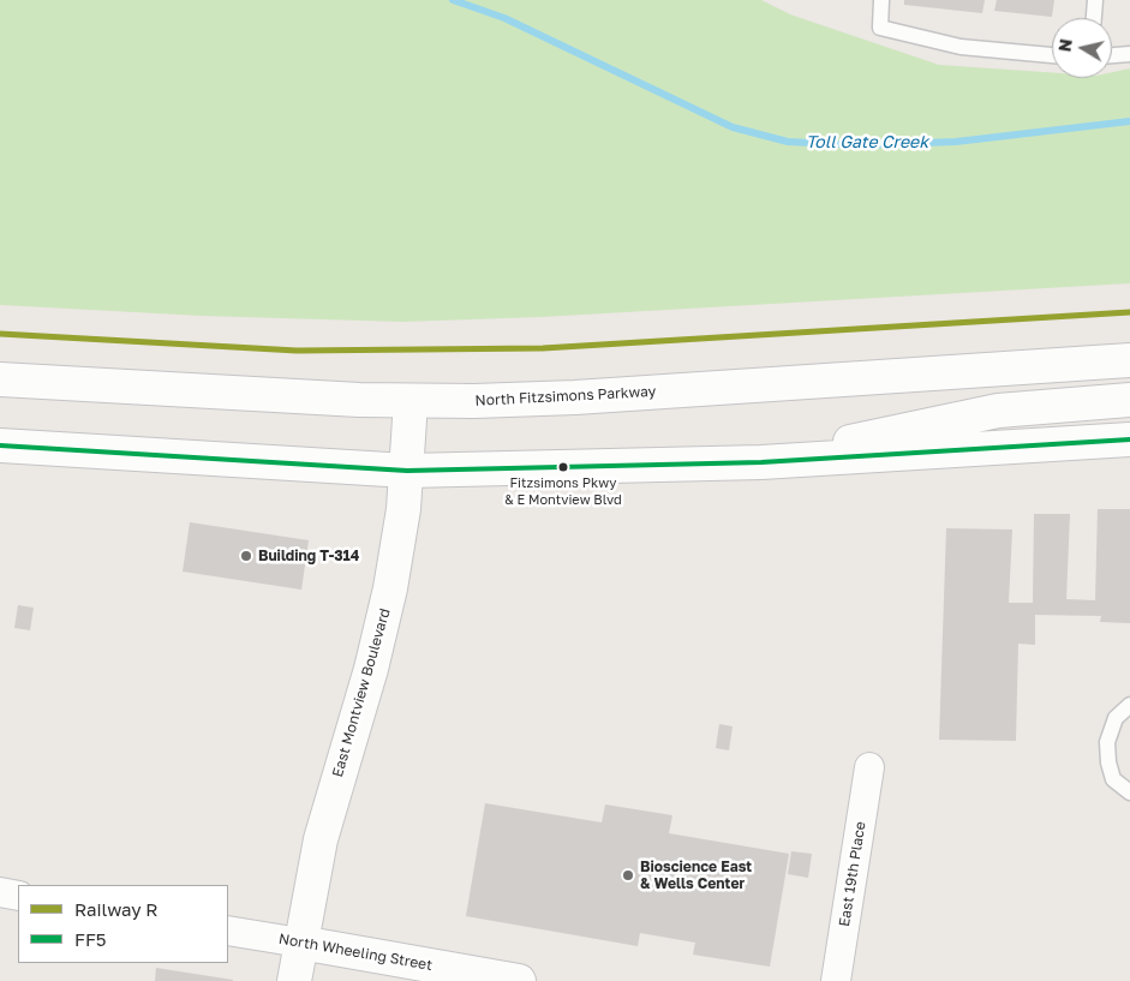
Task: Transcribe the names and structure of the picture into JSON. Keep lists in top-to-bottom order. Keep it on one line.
{"streets":{"main road":["North Fitzsimons Parkway","East Montview Boulevard","North Wheeling Street"],"street":["East 19th Place"]},"crossings":[["North Fitzsimons Parkway","East Montview Boulevard"],["East Montview Boulevard","North Wheeling Street"]],"water":["Toll Gate Creek"],"places":["Fitzsimons Pkwy & E Montview Blvd","Building T-314","Bioscience East & Wells Center"],"lines":["rail line R","transit line FF5"],"legend":["Railway R","FF5"],"north":"left"}
